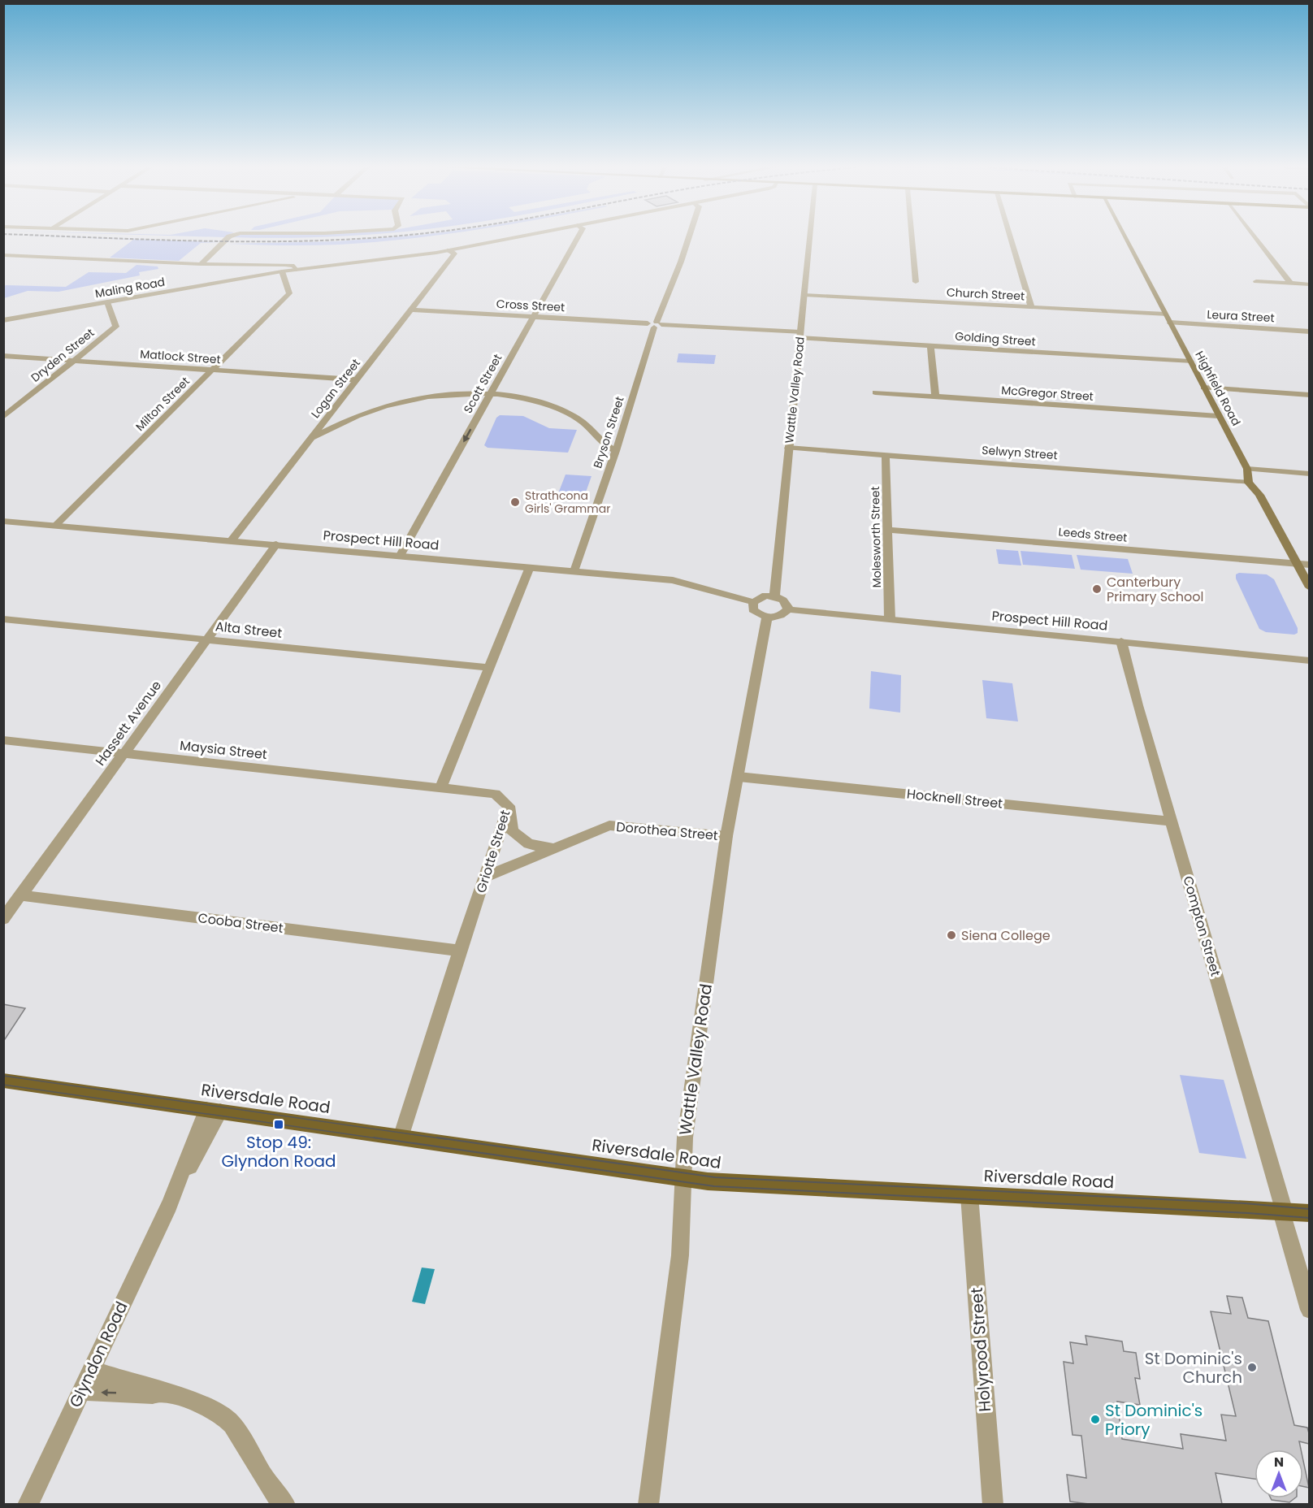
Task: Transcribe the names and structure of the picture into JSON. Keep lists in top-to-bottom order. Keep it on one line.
{"streets":{"main road":["Highfield Road","Riversdale Road"],"street":["Maling Road","Church Street","Cross Street","Leura Street","Golding Street","Dryden Street","Matlock Street","Scott Street","Logan Street","Wattle Valley Road","McGregor Street","Milton Street","Bryson Street","Selwyn Street","Leeds Street","Molesworth Street","Prospect Hill Road","Alta Street","Hassett Avenue","Maysia Street","Hocknell Street","Dorothea Street","Griotte Street","Cooba Street","Compton Street","Holyrood Street","Glyndon Road"]},"crossings":[["Maling Road","Dryden Street"],["Maling Road","Logan Street"],["Maling Road","Milton Street"],["Church Street","Highfield Road"],["Church Street","Wattle Valley Road"],["Cross Street","Golding Street"],["Cross Street","Scott Street"],["Cross Street","Logan Street"],["Cross Street","Wattle Valley Road"],["Cross Street","Bryson Street"],["Leura Street","Highfield Road"],["Golding Street","Highfield Road"],["Golding Street","Wattle Valley Road"],["Dryden Street","Matlock Street"],["Matlock Street","Logan Street"],["Matlock Street","Milton Street"],["Scott Street","Prospect Hill Road"],["Logan Street","Prospect Hill Road"],["Highfield Road","McGregor Street"],["Highfield Road","Selwyn Street"],["Highfield Road","Leeds Street"],["Wattle Valley Road","Selwyn Street"],["Wattle Valley Road","Prospect Hill Road"],["Wattle Valley Road","Hocknell Street"],["Wattle Valley Road","Dorothea Street"],["Wattle Valley Road","Riversdale Road"],["Milton Street","Prospect Hill Road"],["Bryson Street","Prospect Hill Road"],["Selwyn Street","Molesworth Street"],["Leeds Street","Molesworth Street"],["Molesworth Street","Prospect Hill Road"],["Prospect Hill Road","Hassett Avenue"],["Prospect Hill Road","Compton Street"],["Alta Street","Hassett Avenue"],["Hassett Avenue","Maysia Street"],["Hassett Avenue","Cooba Street"],["Maysia Street","Griotte Street"],["Hocknell Street","Compton Street"],["Dorothea Street","Griotte Street"],["Griotte Street","Cooba Street"],["Griotte Street","Riversdale Road"],["Compton Street","Riversdale Road"],["Riversdale Road","Holyrood Street"],["Riversdale Road","Glyndon Road"]],"one_way":["Scott Street"],"places":{"other":["Strathcona Girls' Grammar","Canterbury Primary School","Siena College","St Dominic's Church","St Dominic's Priory"],"transit":["Stop 49: Glyndon Road"]},"north":"top"}
